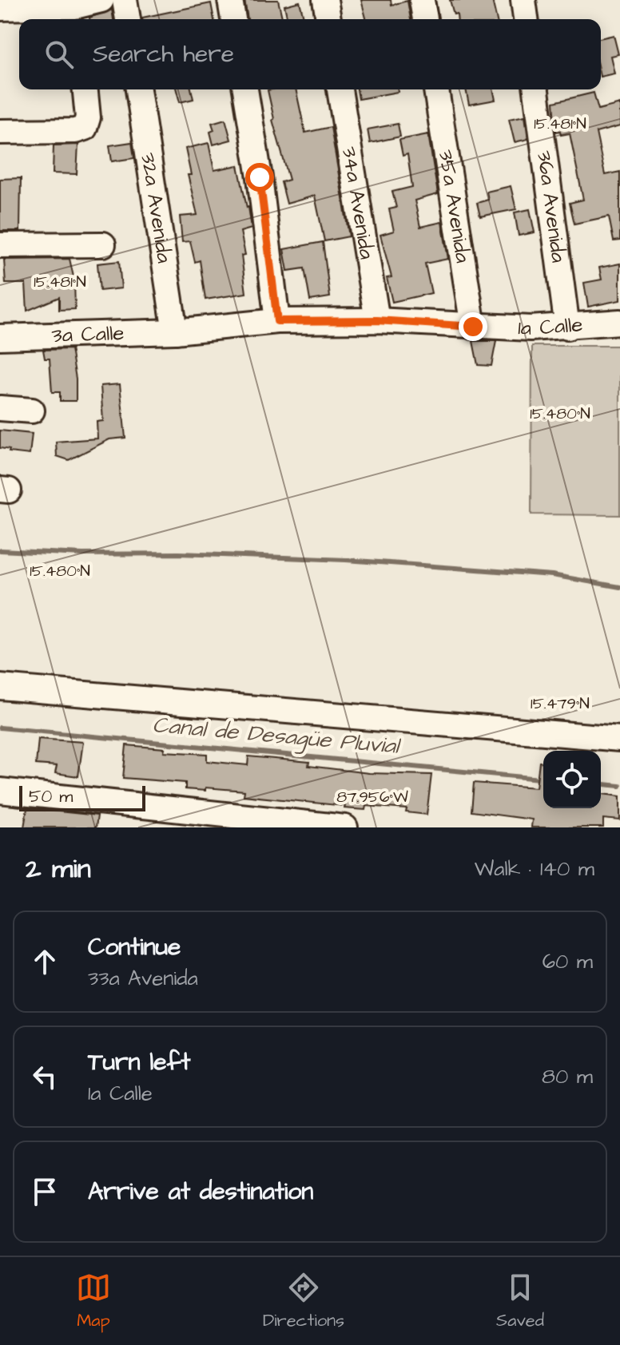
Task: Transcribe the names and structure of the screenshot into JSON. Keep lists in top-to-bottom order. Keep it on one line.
{"streets":{"street":["34a Avenida","35a Avenida","36a Avenida","32a Avenida","1a Calle","3a Calle"]},"crossings":[["34a Avenida","1a Calle"],["35a Avenida","1a Calle"],["36a Avenida","1a Calle"],["32a Avenida","1a Calle"],["32a Avenida","3a Calle"],["1a Calle","3a Calle"]],"water":["Canal de Desagüe Pluvial"],"scale_bar":"50 m","page":{"search":"Search here","scale":"50 m","heading":["2 min","Walk · 140 m"],"list":[["Continue","33a Avenida","60 m"],["Turn left","1a Calle","80 m"],"Arrive at destination"],"nav":["Map","Directions","Saved"]},"coordinates":["15.481°N","15.480°N","15.479°N","87.956°W"]}
